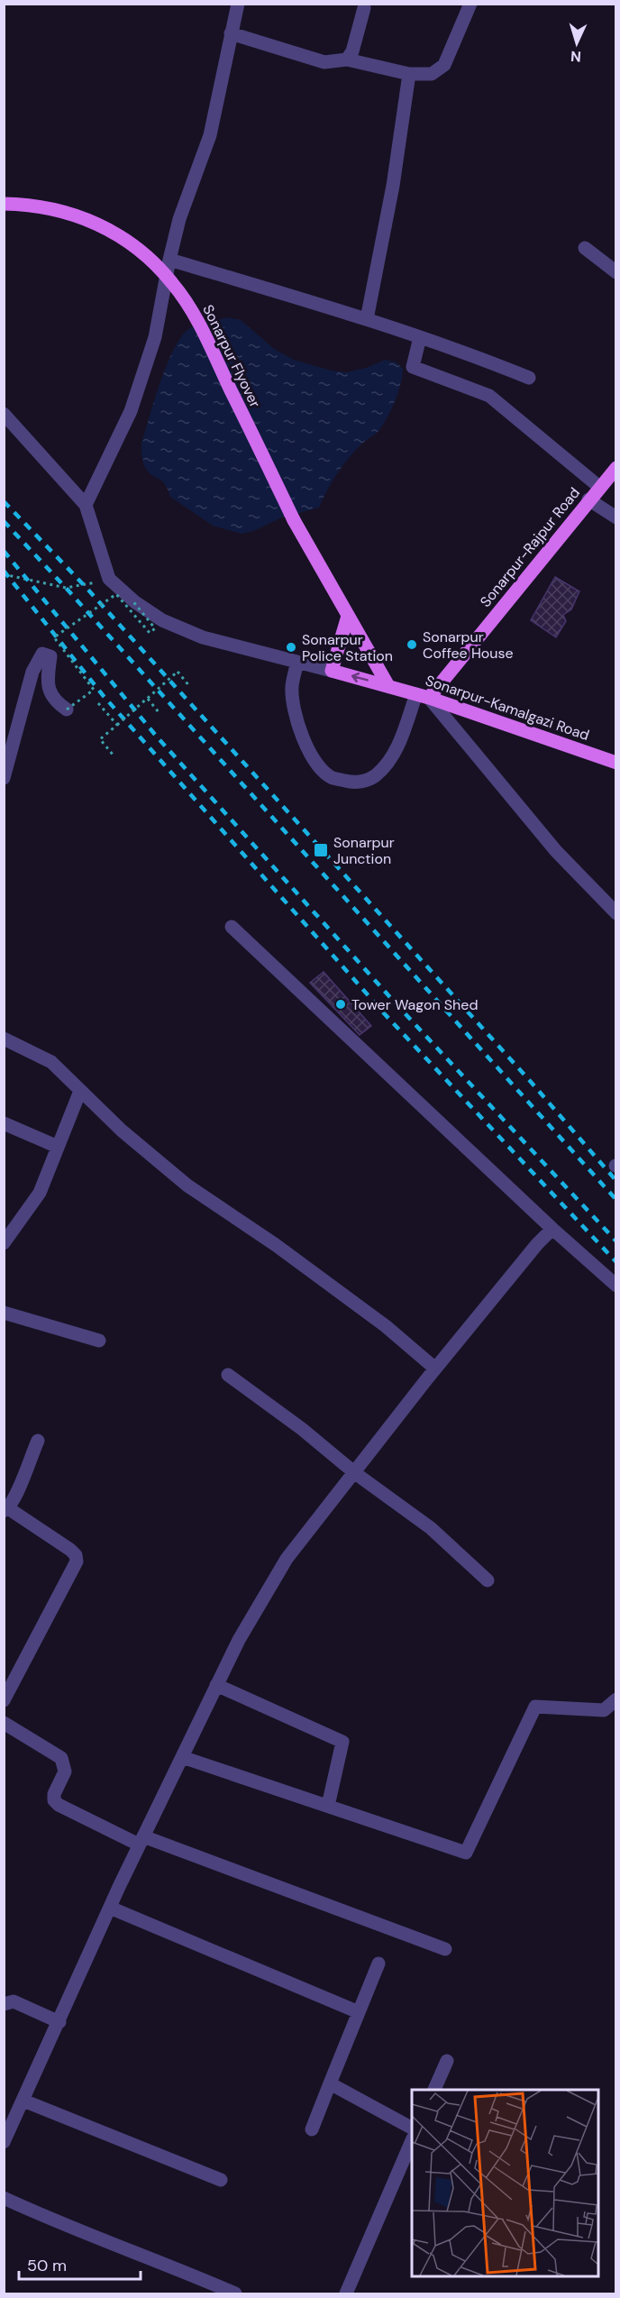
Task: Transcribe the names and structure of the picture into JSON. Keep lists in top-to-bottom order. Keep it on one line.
{"streets":{"main road":["Sonarpur Flyover","Sonarpur-Rajpur Road","Sonarpur-Kamalgazi Road"]},"crossings":[["Sonarpur Flyover","Sonarpur-Kamalgazi Road"],["Sonarpur-Rajpur Road","Sonarpur-Kamalgazi Road"]],"places":{"other":["Sonarpur Coffee House","Sonarpur Police Station","Tower Wagon Shed"],"transit":["Sonarpur Junction"]},"scale_bar":"50 m","north":"bottom"}
